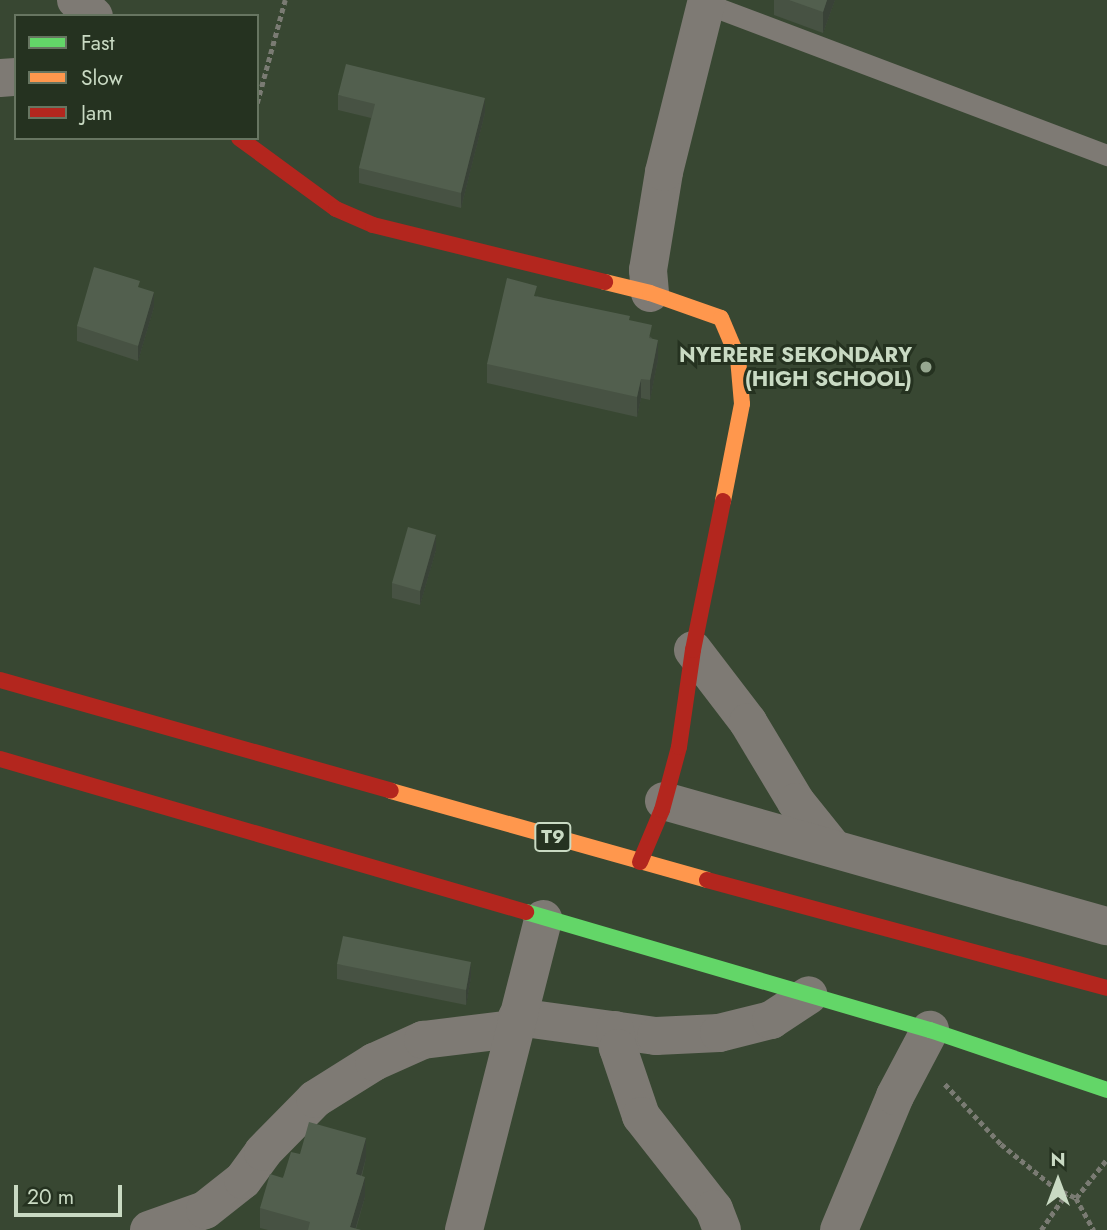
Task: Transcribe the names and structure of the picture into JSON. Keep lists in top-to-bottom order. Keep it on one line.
{"streets":{"main road":["T9"]},"places":["NYERERE SEKONDARY (HIGH SCHOOL)"],"legend":["Fast","Slow","Jam"],"scale_bar":"20 m","north":"top"}
